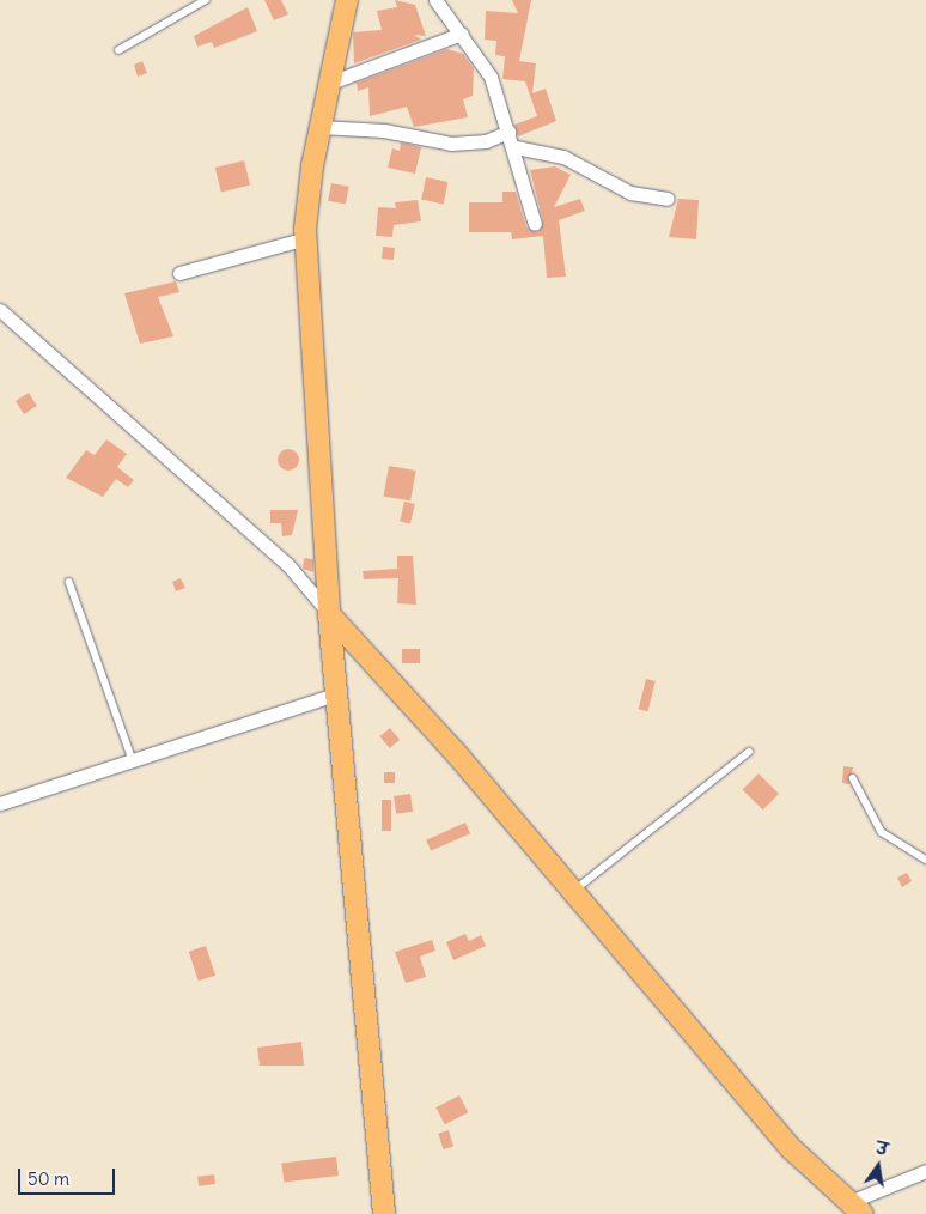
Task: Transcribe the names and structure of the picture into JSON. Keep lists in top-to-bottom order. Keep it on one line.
{"scale_bar":"50 m","north":"top"}
